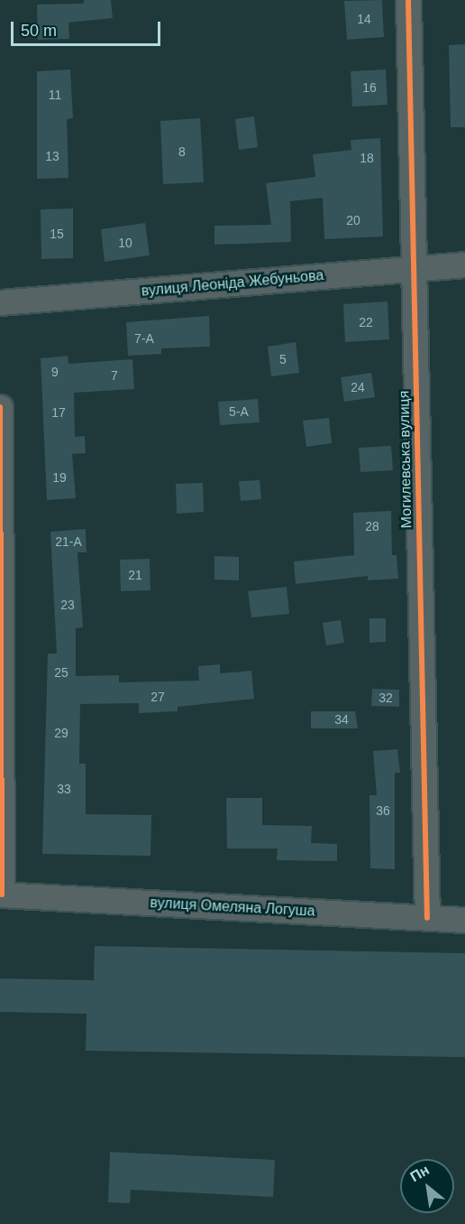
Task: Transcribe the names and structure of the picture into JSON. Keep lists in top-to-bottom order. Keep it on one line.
{"streets":{"street":["вулиця Леоніда Жебуньова","Могилевська вулиця","вулиця Омеляна Логуша"]},"crossings":[["вулиця Леоніда Жебуньова","Могилевська вулиця"],["Могилевська вулиця","вулиця Омеляна Логуша"]],"house_numbers":["14","16","11","8","13","18","20","15","10","22","7-А","5","9","7","24","5-А","17","19","28","21-А","21","23","25","27","32","34","29","33","36"],"scale_bar":"50 m","north":"top left"}
